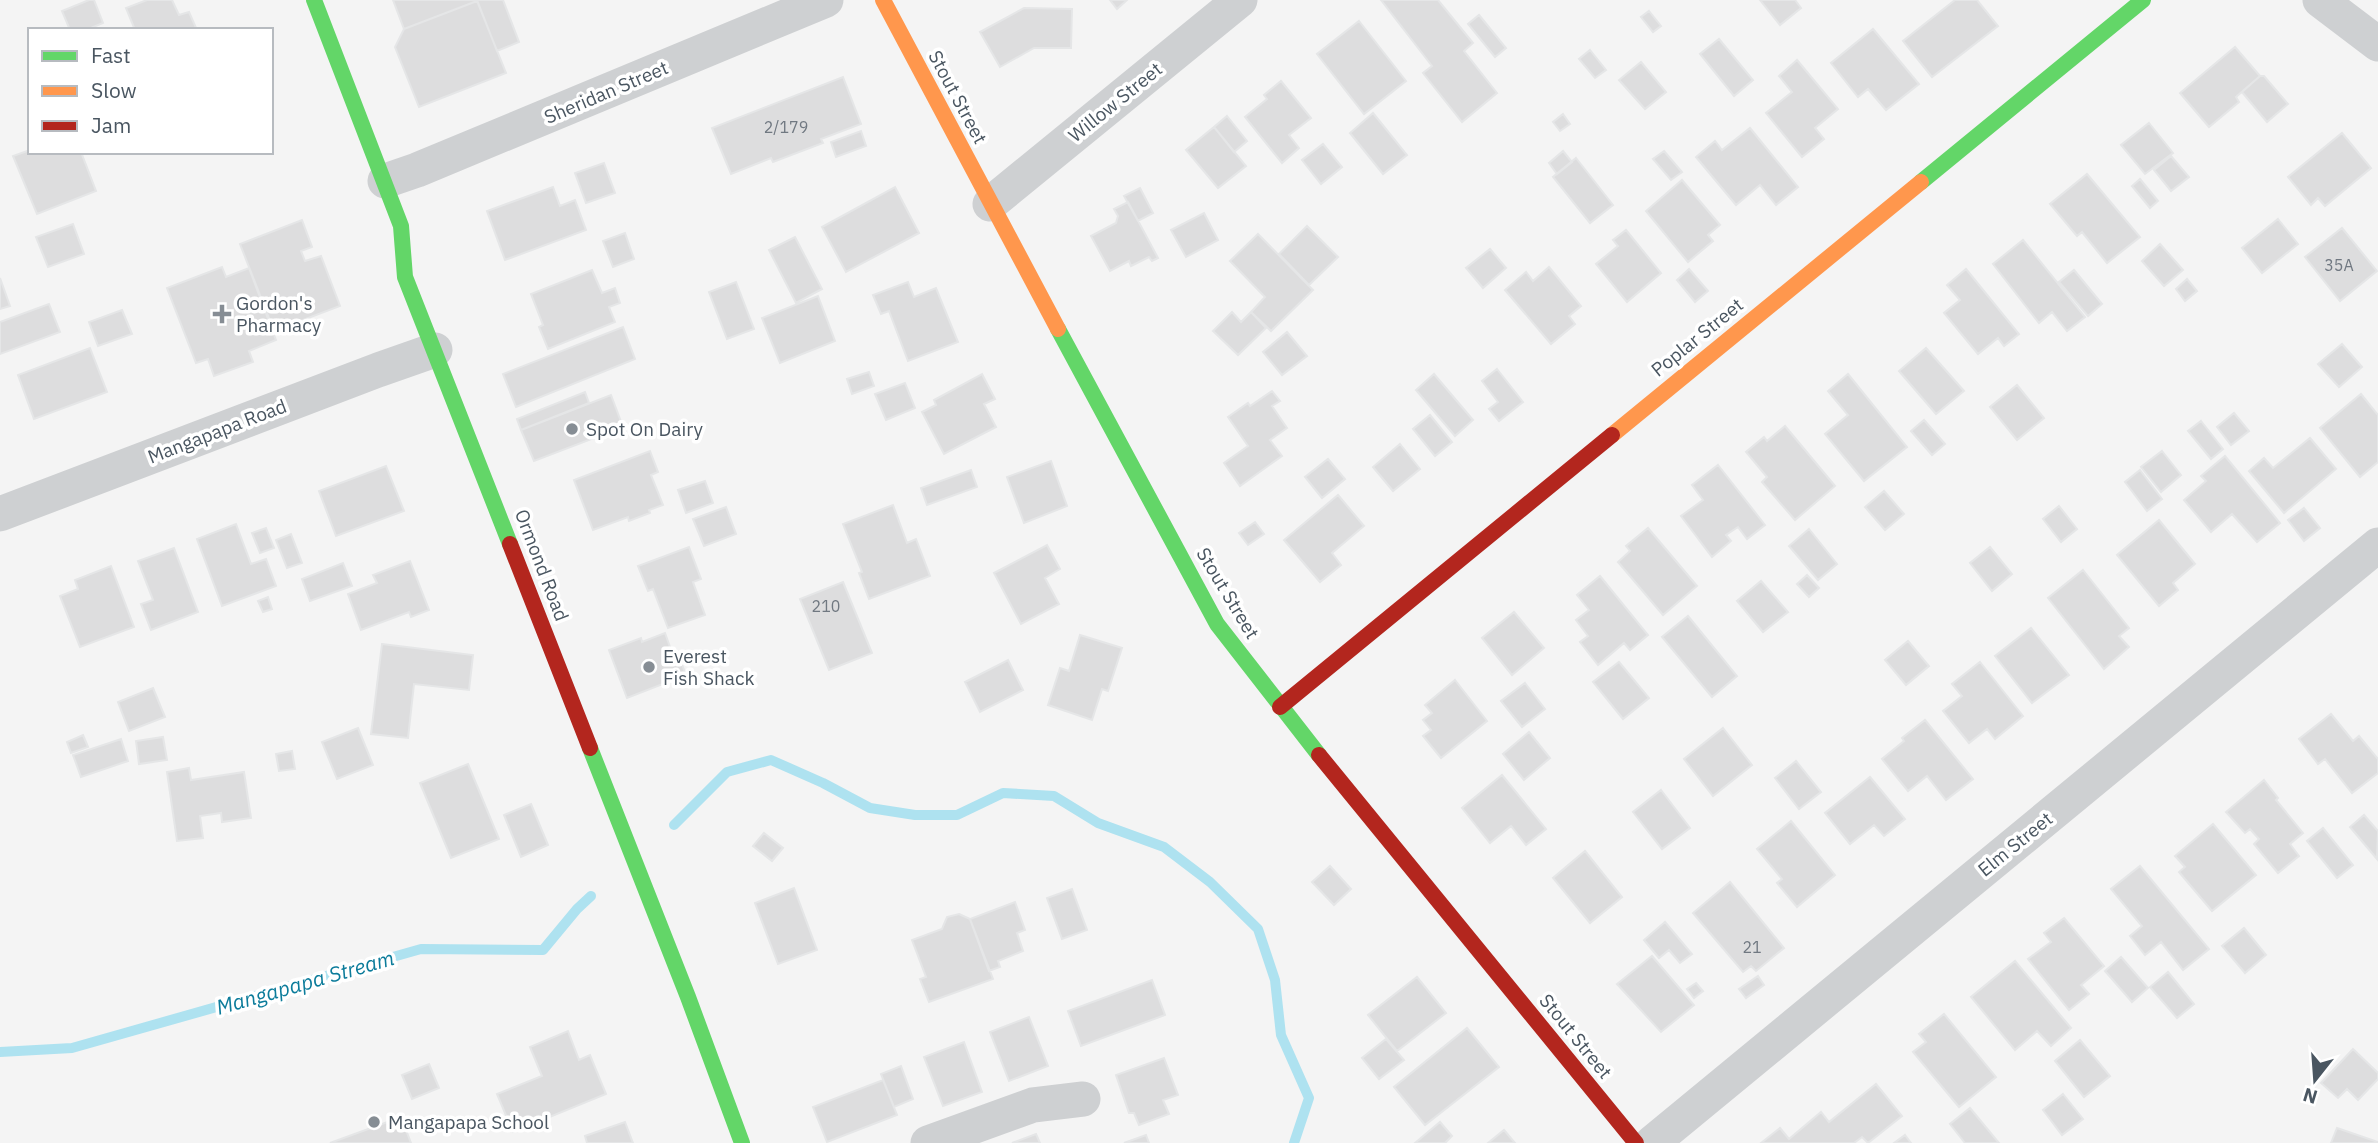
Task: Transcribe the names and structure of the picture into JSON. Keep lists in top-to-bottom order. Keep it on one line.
{"streets":{"street":["Sheridan Street","Stout Street","Willow Street","Poplar Street","Mangapapa Road","Ormond Road","Elm Street"]},"crossings":[["Sheridan Street","Ormond Road"],["Stout Street","Willow Street"],["Stout Street","Poplar Street"],["Mangapapa Road","Ormond Road"]],"water":["Mangapapa Stream"],"places":{"health":["Gordon's Pharmacy"],"other":["Spot On Dairy","Everest Fish Shack","Mangapapa School"]},"house_numbers":["2/179","35A","210","21"],"legend":["Fast","Slow","Jam"],"north":"bottom"}
